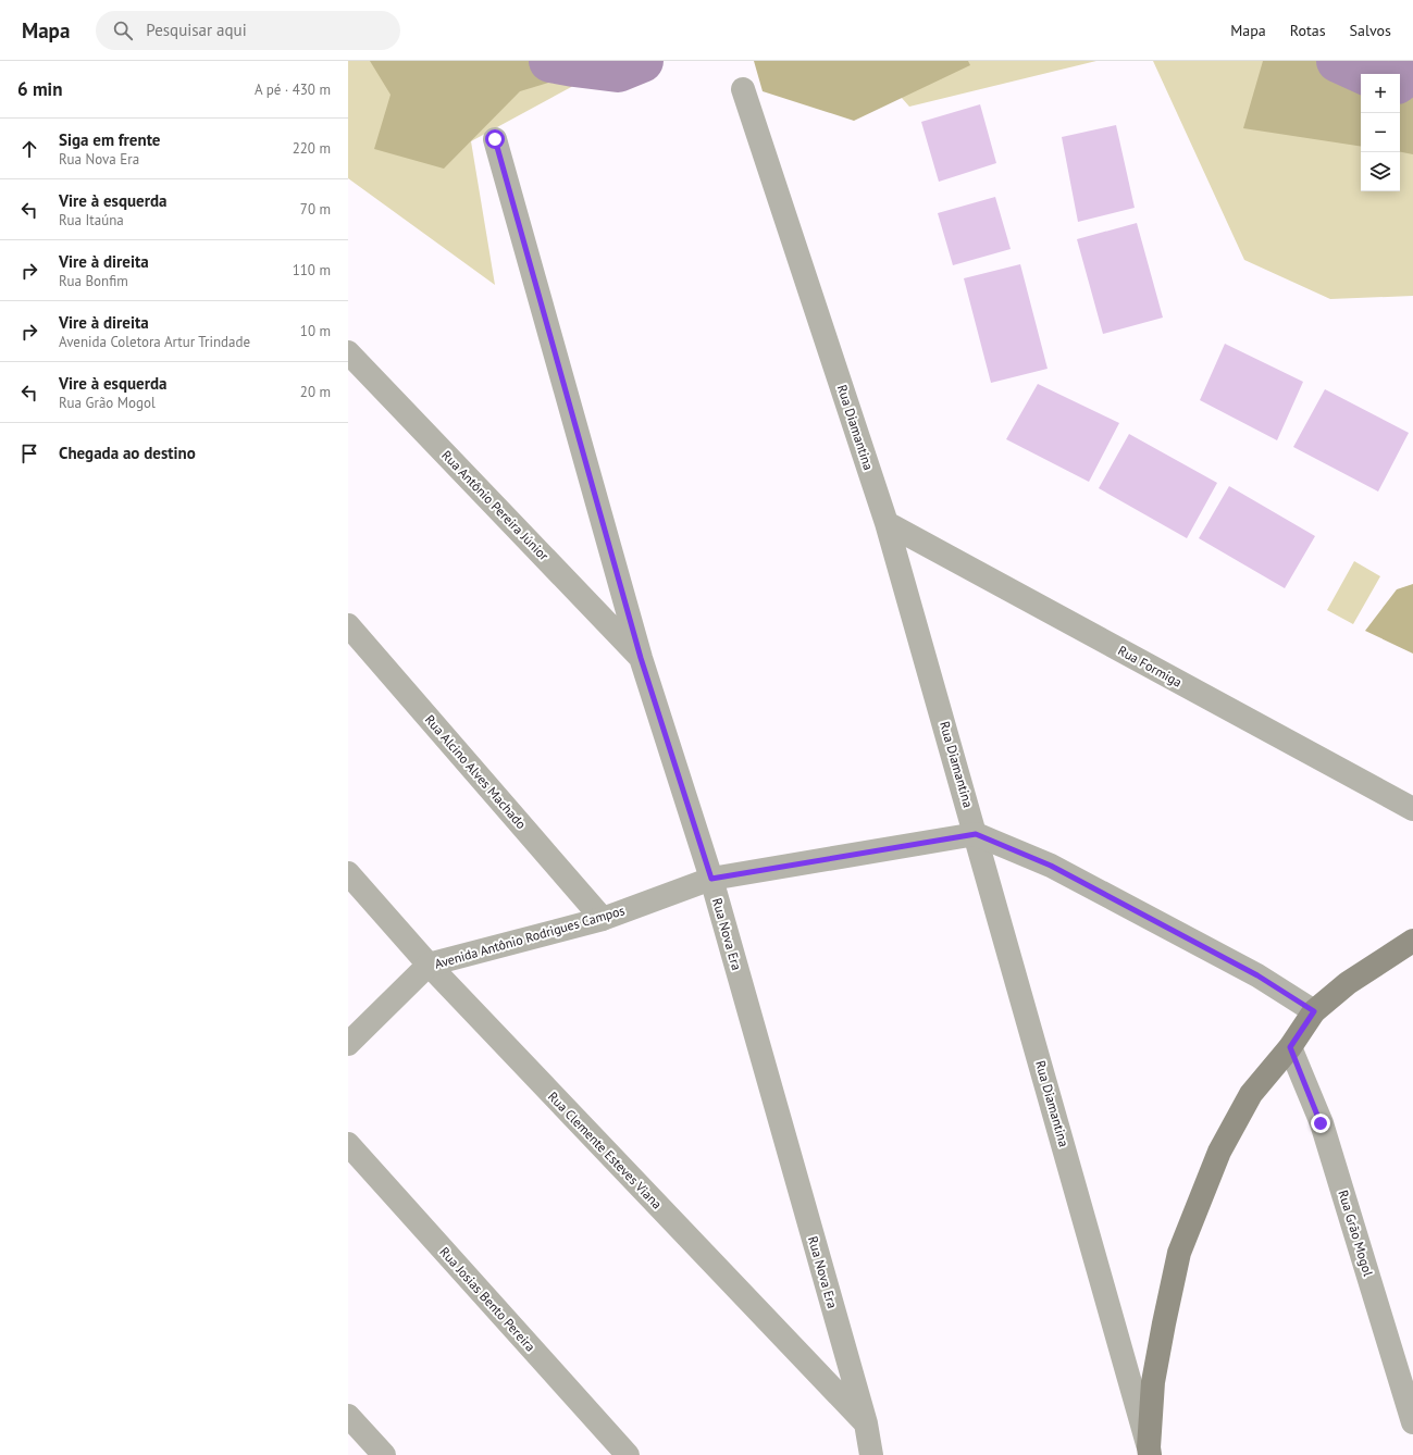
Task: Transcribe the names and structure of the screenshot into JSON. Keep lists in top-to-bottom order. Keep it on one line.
{"streets":{"street":["Rua Diamantina","Rua Antônio Pereira Júnior","Rua Formiga","Rua Alcino Alves Machado","Rua Nova Era","Avenida Antônio Rodrigues Campos","Rua Clemente Esteves Viana","Rua Grão Mogol","Rua Josias Bento Pereira"]},"crossings":[["Rua Diamantina","Rua Formiga"],["Rua Diamantina","Avenida Antônio Rodrigues Campos"],["Rua Antônio Pereira Júnior","Rua Nova Era"],["Rua Alcino Alves Machado","Avenida Antônio Rodrigues Campos"],["Rua Nova Era","Avenida Antônio Rodrigues Campos"],["Rua Nova Era","Rua Clemente Esteves Viana"],["Avenida Antônio Rodrigues Campos","Rua Clemente Esteves Viana"]],"page":{"header":"Mapa","search":"Pesquisar aqui","nav":["Mapa","Rotas","Salvos"],"heading":["6 min","A pé · 430 m"],"map_buttons":["+","−"],"list":[["Siga em frente","Rua Nova Era","220 m"],["Vire à esquerda","Rua Itaúna","70 m"],["Vire à direita","Rua Bonfim","110 m"],["Vire à direita","Avenida Coletora Artur Trindade","10 m"],["Vire à esquerda","Rua Grão Mogol","20 m"],"Chegada ao destino"]}}
